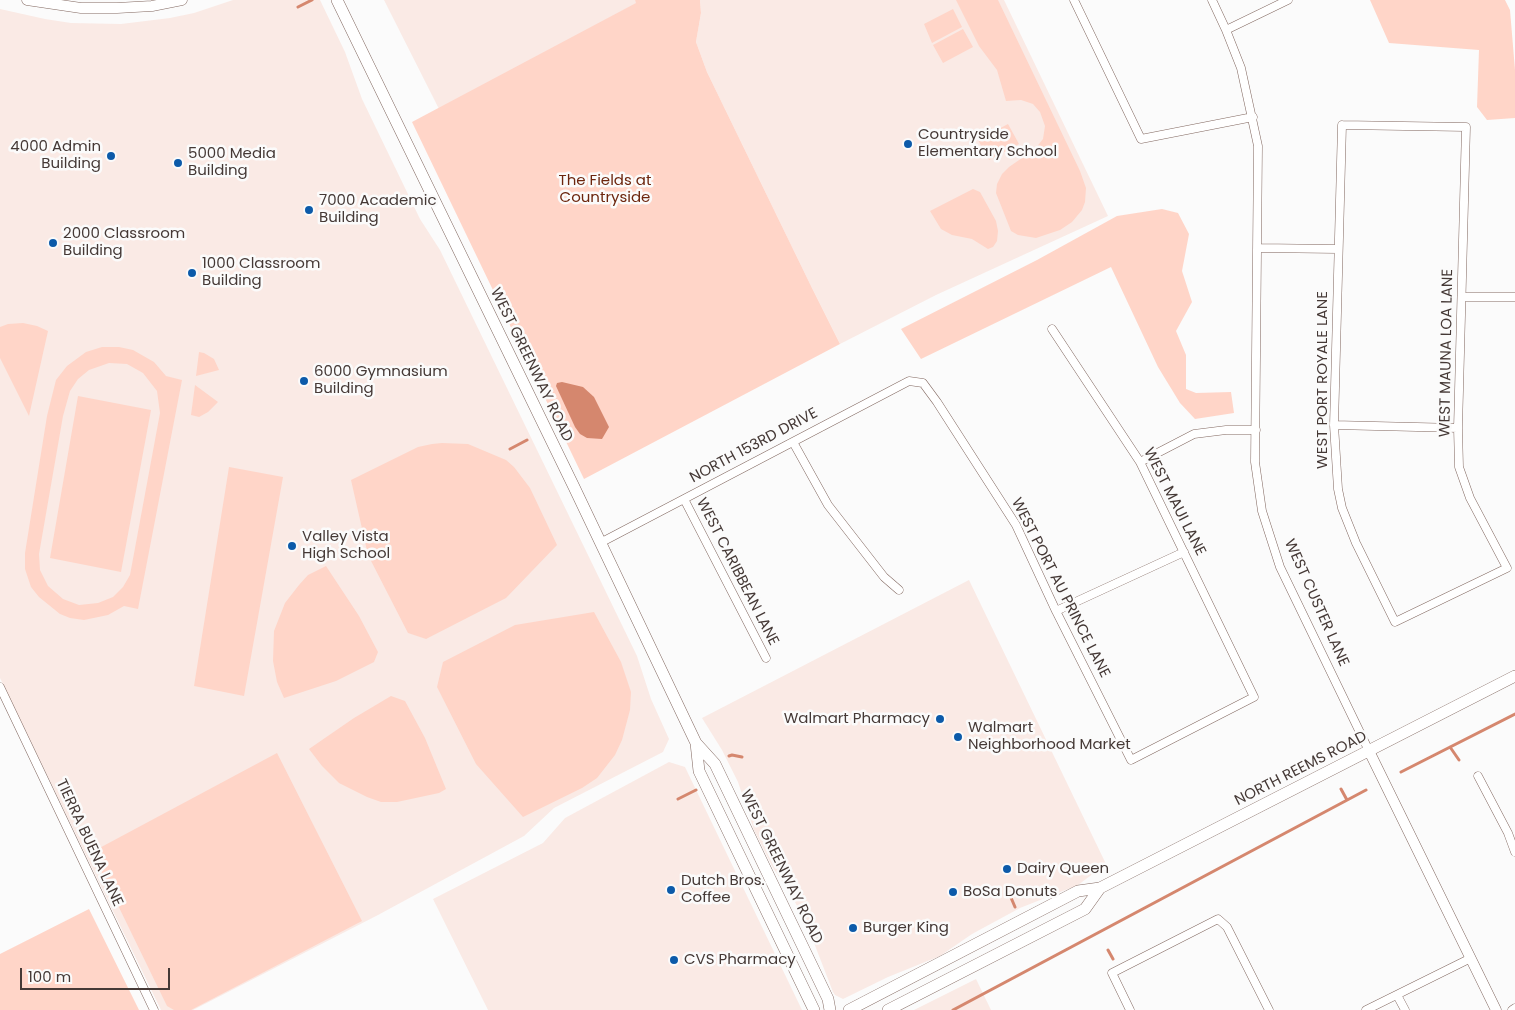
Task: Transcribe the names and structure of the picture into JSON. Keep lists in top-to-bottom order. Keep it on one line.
{"streets":{"main road":["WEST GREENWAY ROAD","NORTH REEMS ROAD"],"street":["WEST MAUNA LOA LANE","WEST PORT ROYALE LANE","NORTH 153RD DRIVE","WEST MAUI LANE","WEST CARIBBEAN LANE","WEST PORT AU PRINCE LANE","WEST CUSTER LANE","TIERRA BUENA LANE"]},"crossings":[["WEST MAUNA LOA LANE","WEST PORT ROYALE LANE"],["WEST GREENWAY ROAD","NORTH 153RD DRIVE"],["NORTH 153RD DRIVE","WEST CARIBBEAN LANE"],["NORTH 153RD DRIVE","WEST PORT AU PRINCE LANE"],["WEST MAUI LANE","WEST PORT AU PRINCE LANE"],["WEST CUSTER LANE","NORTH REEMS ROAD"]],"parks":["The Fields at Countryside"],"places":["Countryside Elementary School","4000 Admin Building","5000 Media Building","7000 Academic Building","2000 Classroom Building","1000 Classroom Building","6000 Gymnasium Building","Valley Vista High School","Walmart Pharmacy","Walmart Neighborhood Market","Dairy Queen","Dutch Bros. Coffee","BoSa Donuts","Burger King","CVS Pharmacy"],"scale_bar":"100 m"}
